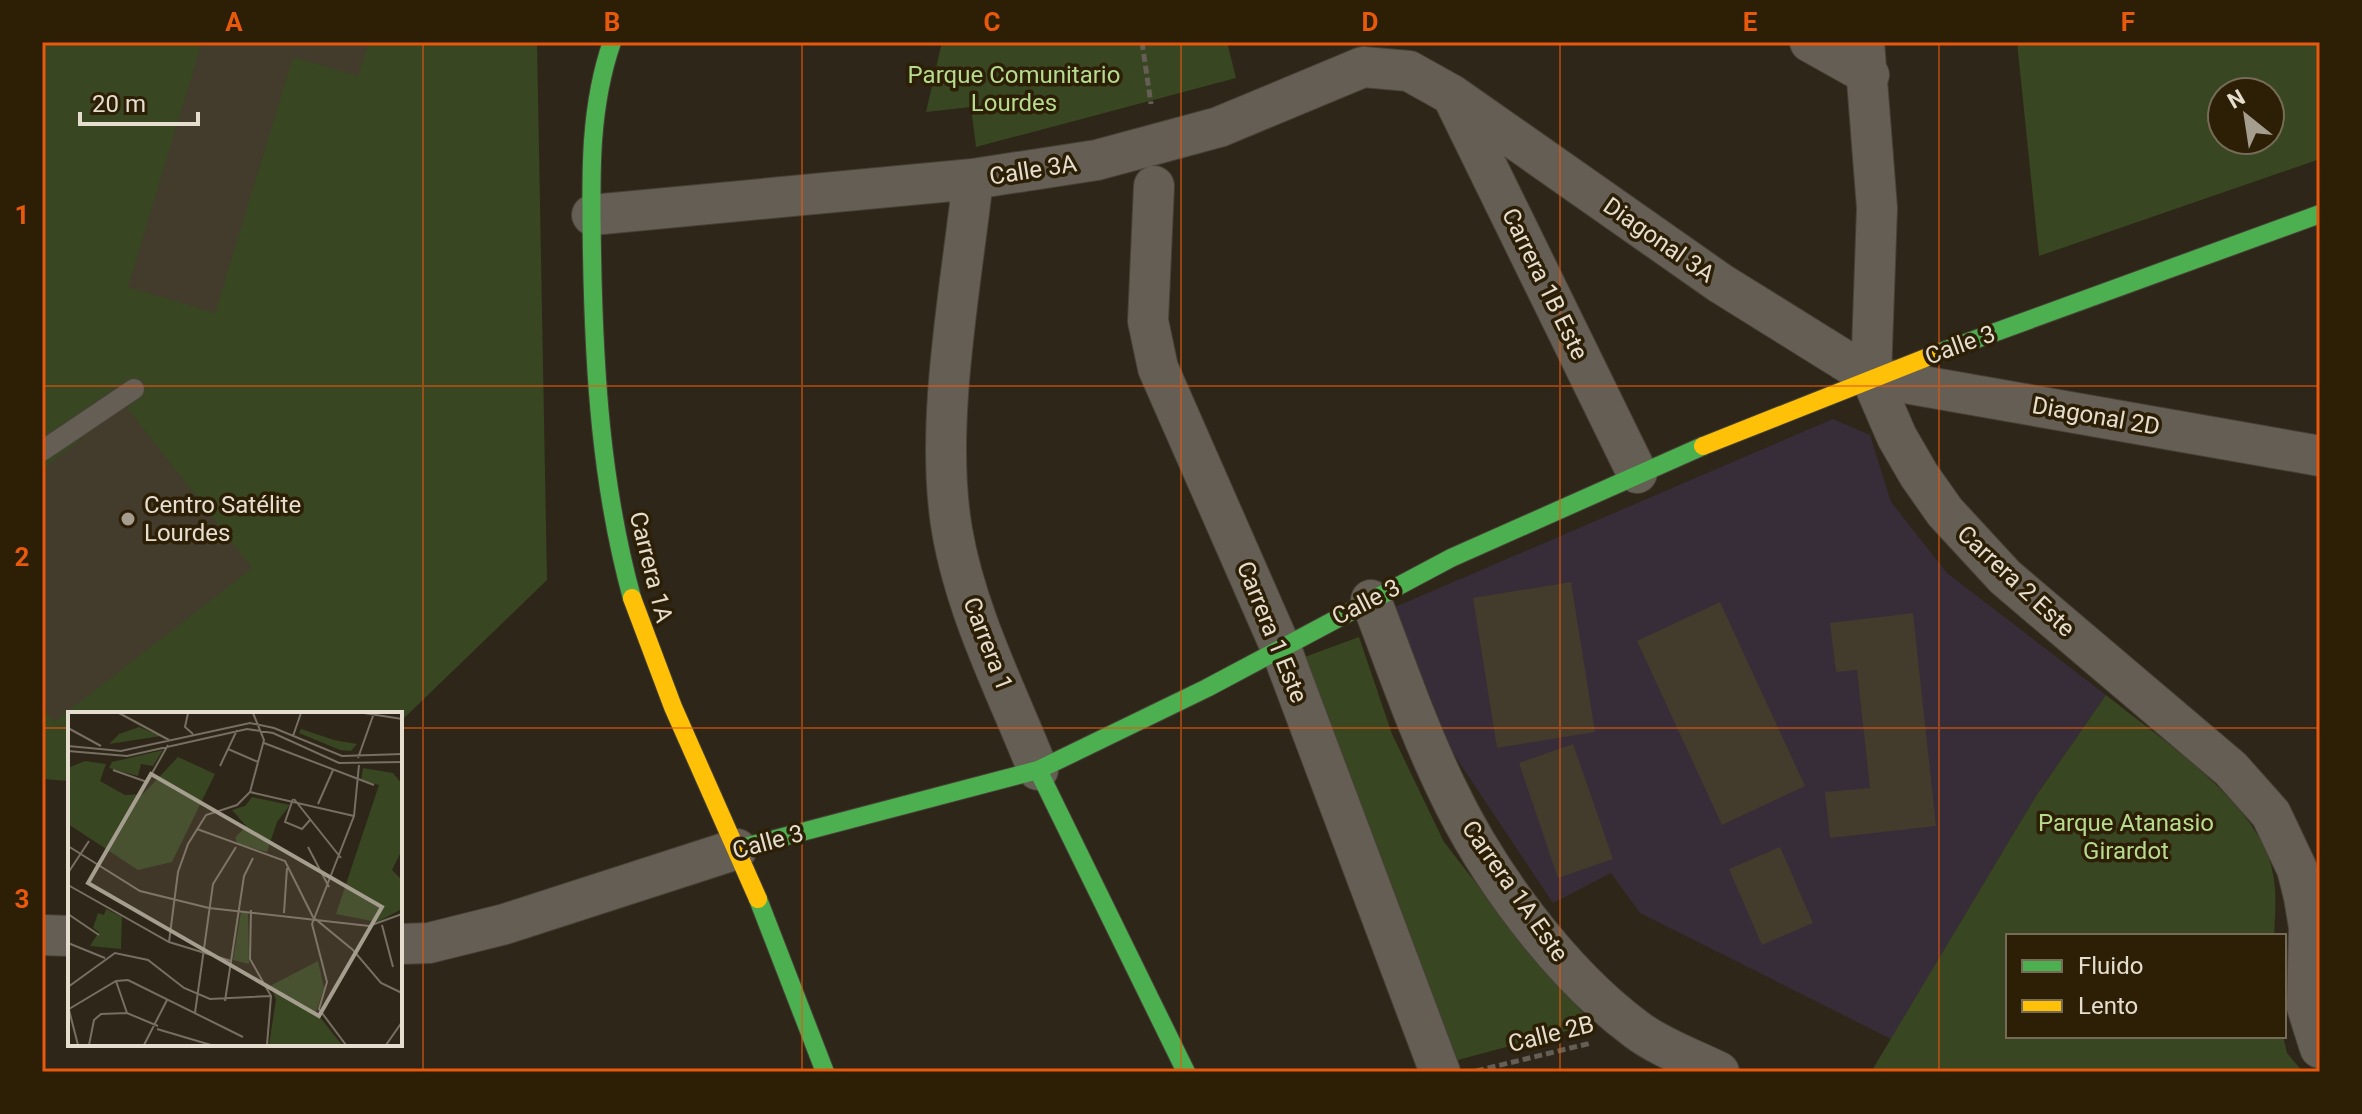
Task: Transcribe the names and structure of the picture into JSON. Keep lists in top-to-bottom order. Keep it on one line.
{"streets":{"street":["Calle 3A","Diagonal 3A","Carrera 1B Este","Calle 3","Diagonal 2D","Carrera 1A","Carrera 2 Este","Carrera 1 Este","Carrera 1","Carrera 1A Este"],"path":["Calle 2B"]},"crossings":[["Calle 3A","Diagonal 3A"],["Calle 3A","Carrera 1B Este"],["Calle 3A","Carrera 1A"],["Calle 3A","Carrera 1"],["Diagonal 3A","Carrera 1B Este"],["Diagonal 3A","Calle 3"],["Diagonal 3A","Diagonal 2D"],["Diagonal 3A","Carrera 2 Este"],["Carrera 1B Este","Calle 3"],["Calle 3","Diagonal 2D"],["Calle 3","Carrera 1A"],["Calle 3","Carrera 2 Este"],["Calle 3","Carrera 1 Este"],["Calle 3","Carrera 1"],["Calle 3","Carrera 1A Este"],["Diagonal 2D","Carrera 2 Este"],["Carrera 1A Este","Calle 2B"]],"parks":["Parque Comunitario Lourdes","Parque Atanasio Girardot"],"places":["Centro Satélite Lourdes"],"legend":["Fluido","Lento"],"scale_bar":"20 m","north":"top left","grid":{"columns":["A","B","C","D","E","F"],"rows":["1","2","3"]}}
